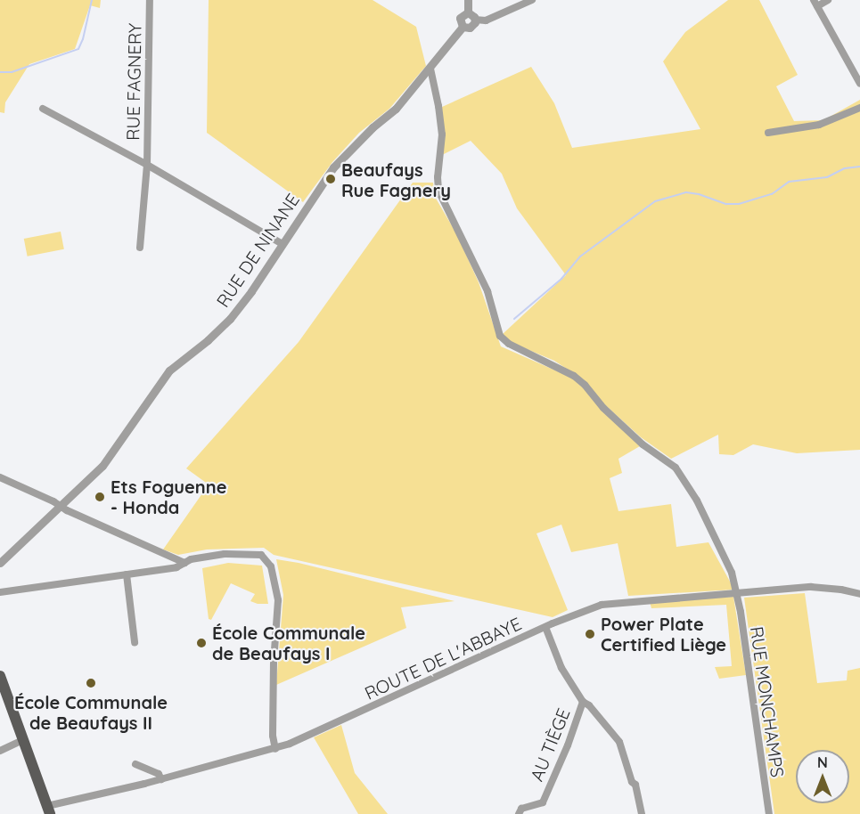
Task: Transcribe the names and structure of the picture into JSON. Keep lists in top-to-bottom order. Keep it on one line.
{"streets":{"street":["RUE FAGNERY","RUE DE NINANE","ROUTE DE L'ABBAYE","RUE MONCHAMPS","AU TIÈGE"]},"crossings":[["RUE FAGNERY","RUE DE NINANE"],["RUE DE NINANE","RUE MONCHAMPS"],["ROUTE DE L'ABBAYE","RUE MONCHAMPS"],["ROUTE DE L'ABBAYE","AU TIÈGE"]],"places":["Beaufays Rue Fagnery","Ets Foguenne - Honda","Power Plate Certified Liège","École Communale de Beaufays I","École Communale de Beaufays II"],"north":"top"}
